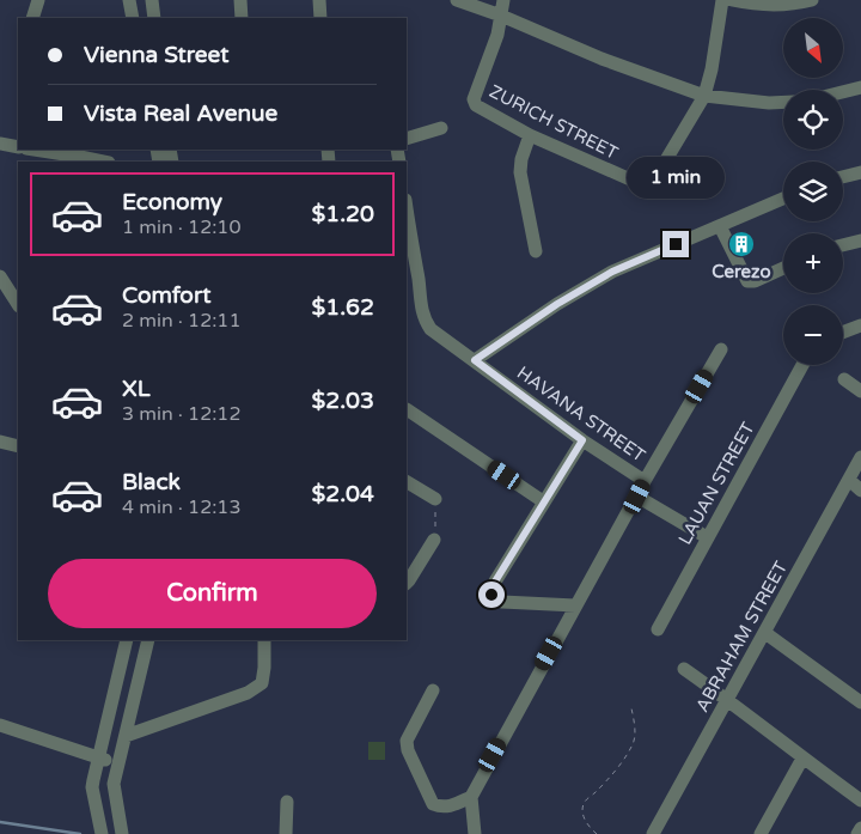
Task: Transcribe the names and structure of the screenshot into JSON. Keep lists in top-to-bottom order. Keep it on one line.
{"streets":{"street":["ZURICH STREET","HAVANA STREET","LAUAN STREET","ABRAHAM STREET"]},"places":{"building":["Cerezo"]},"north":"bottom right","page":{"map_buttons":["+","−"],"banner":["Vienna Street","Vista Real Avenue"],"bubble":"1 min","list":[{"name":"Economy","note":"1 min · 12:10","value":"$1.20"},{"name":"Comfort","note":"2 min · 12:11","value":"$1.62"},{"name":"XL","note":"3 min · 12:12","value":"$2.03"},{"name":"Black","note":"4 min · 12:13","value":"$2.04"}],"buttons":"Confirm"}}
